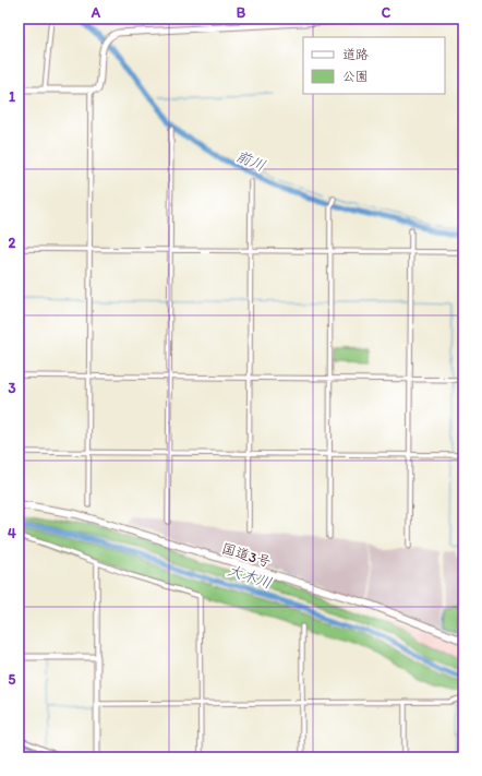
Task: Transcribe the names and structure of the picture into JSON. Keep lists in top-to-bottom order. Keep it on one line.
{"streets":{"highway":["国道3号"]},"water":["前川","大木川"],"legend":["道路","公園"],"grid":{"columns":["A","B","C"],"rows":["1","2","3","4","5"]}}
